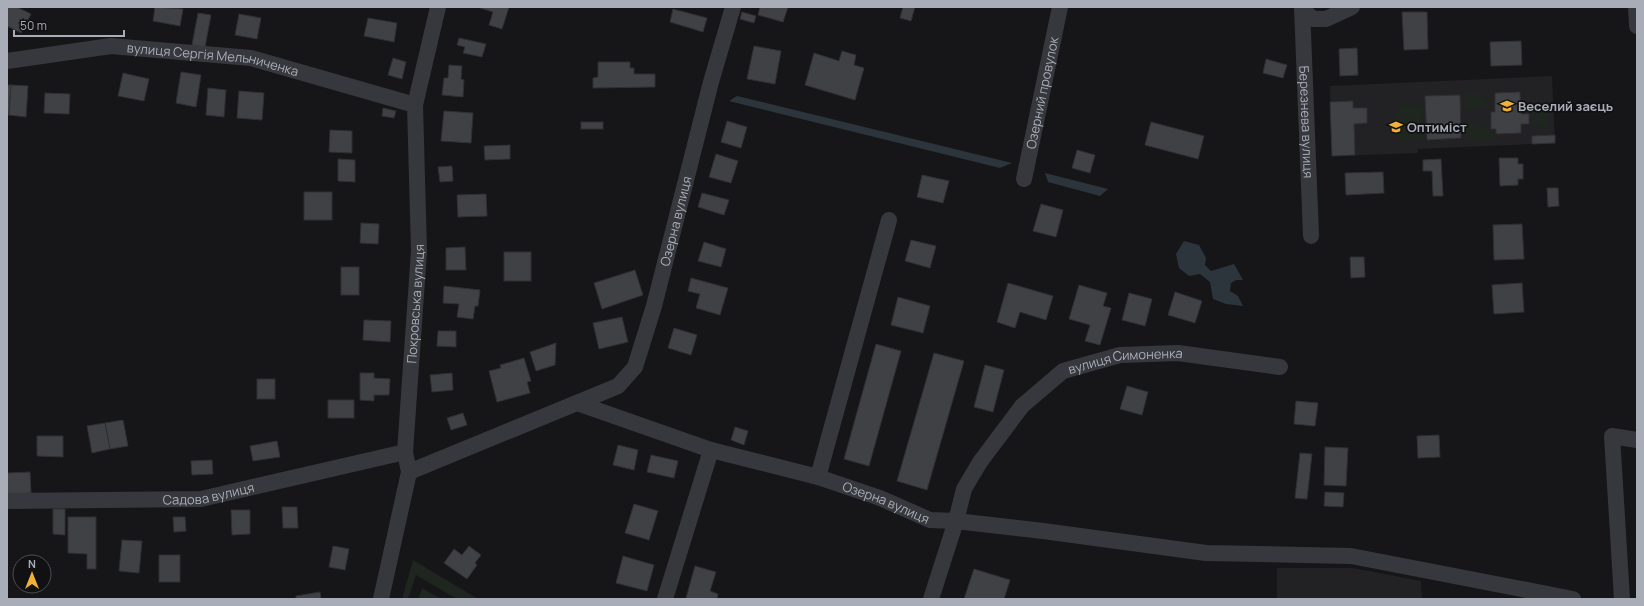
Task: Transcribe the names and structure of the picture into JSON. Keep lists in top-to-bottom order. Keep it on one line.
{"streets":{"street":["вулиця Сергія Мельниченка","Озерний провулок","Березнева вулиця","Озерна вулиця","Покровська вулиця","вулиця Симоненка","Садова вулиця"]},"crossings":[["вулиця Сергія Мельниченка","Покровська вулиця"],["Озерна вулиця","Покровська вулиця"],["Озерна вулиця","вулиця Симоненка"],["Покровська вулиця","Садова вулиця"]],"places":{"school or university":["Веселий заєць","Оптиміст"]},"scale_bar":"50 m","north":"top"}
